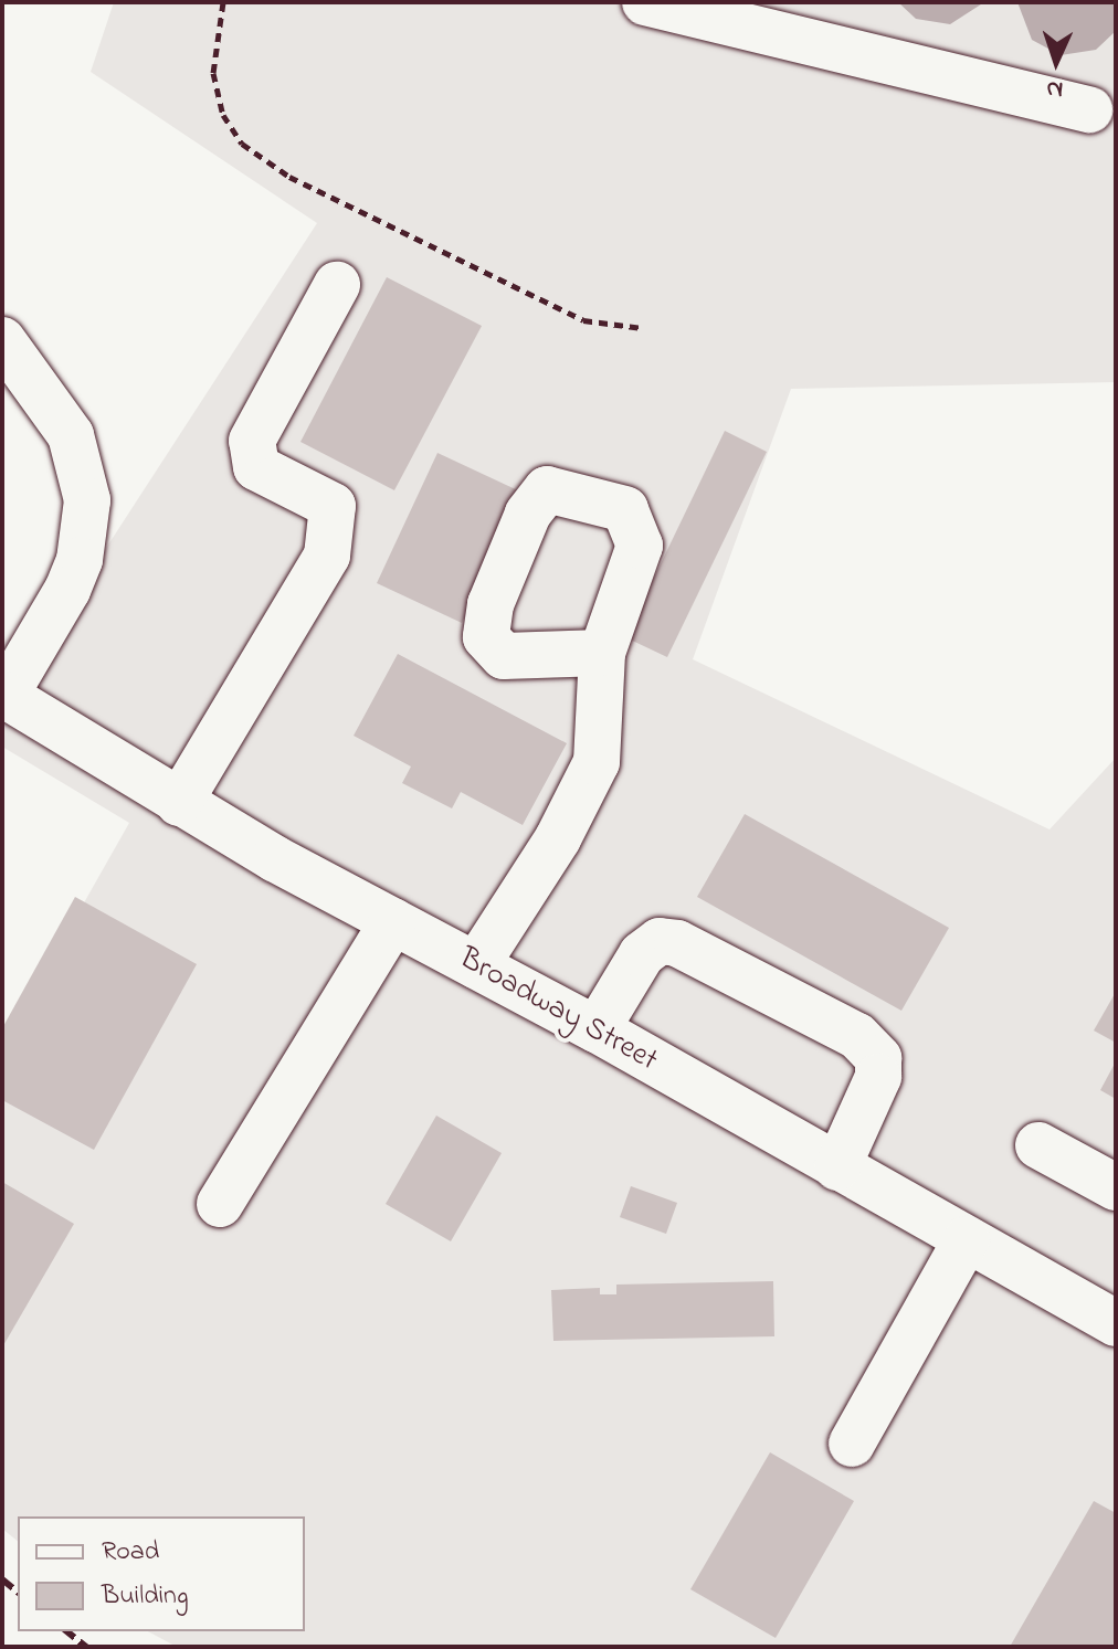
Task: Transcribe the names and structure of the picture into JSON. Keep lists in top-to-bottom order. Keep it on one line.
{"streets":{"street":["Broadway Street"]},"legend":["Road","Building"],"north":"bottom"}
